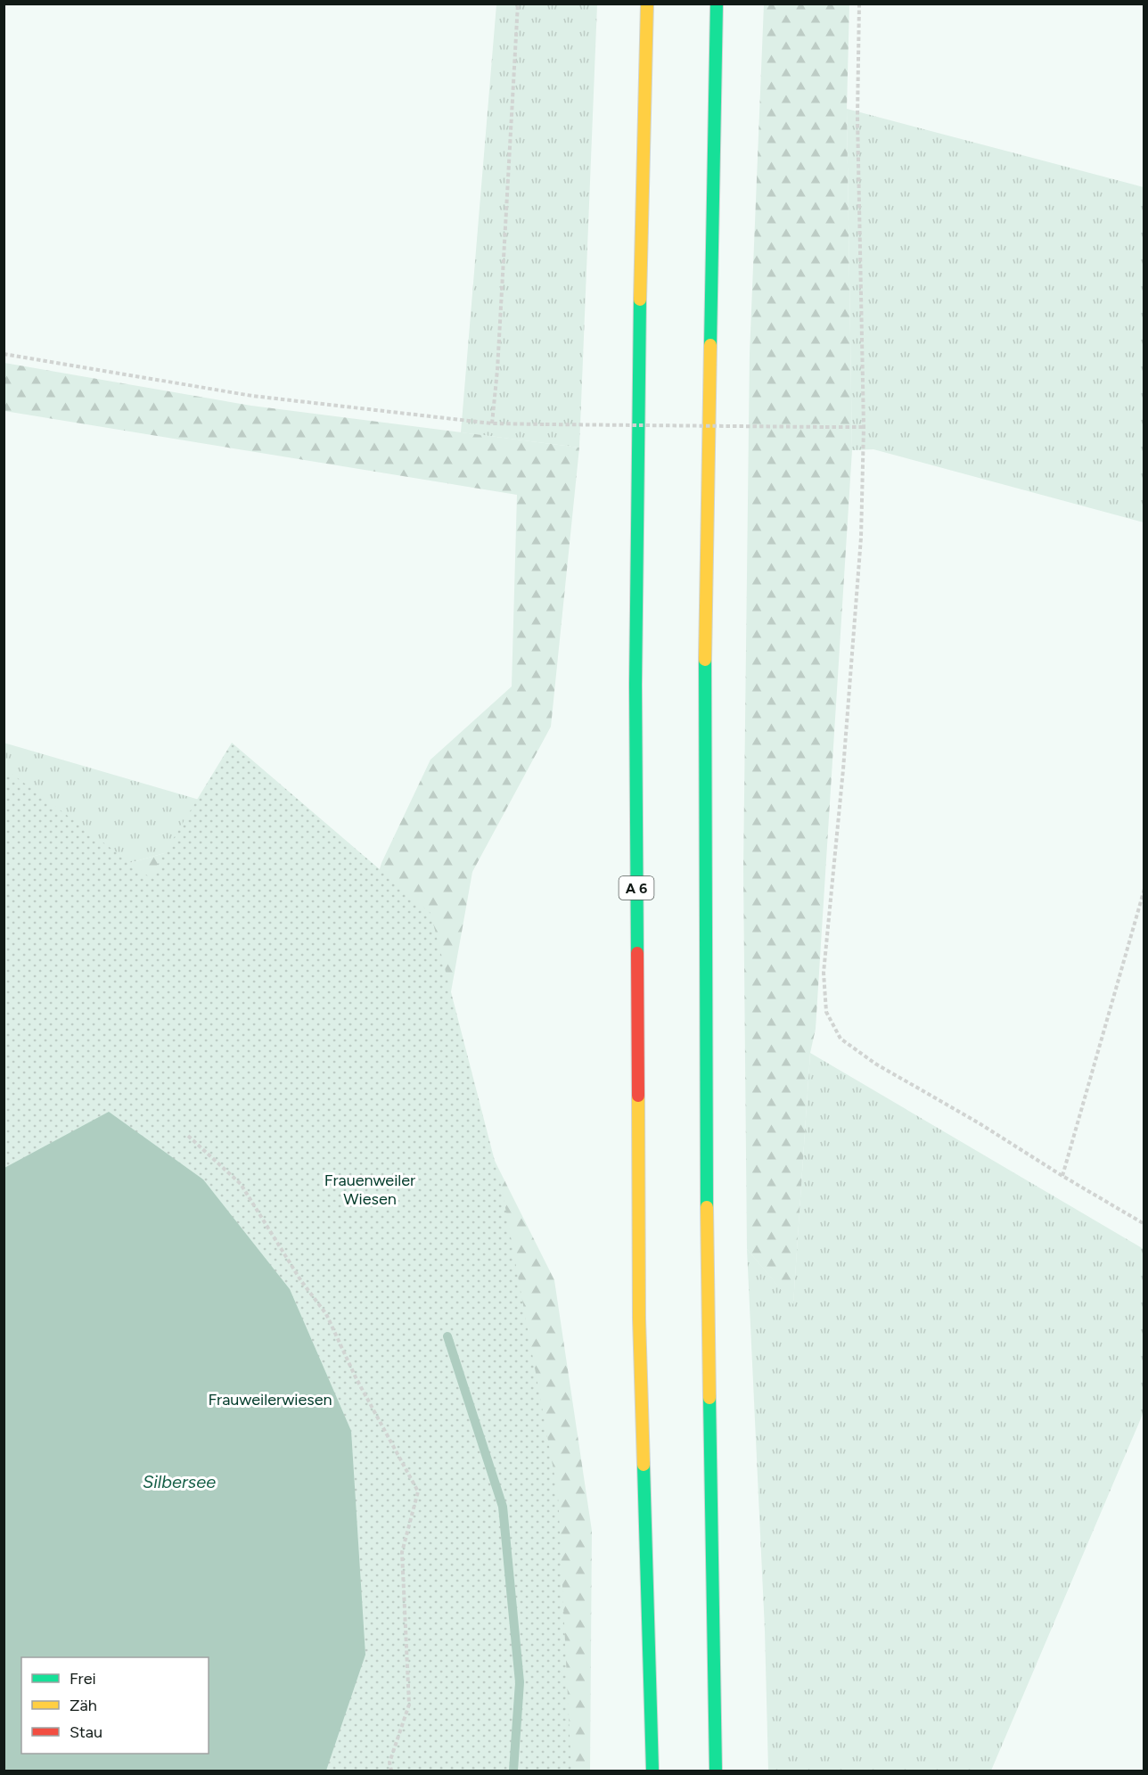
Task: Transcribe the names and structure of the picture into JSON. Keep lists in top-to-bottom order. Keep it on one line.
{"streets":{"highway":["A 6"]},"water":["Silbersee"],"parks":["Frauenweiler Wiesen","Frauweilerwiesen"],"legend":["Frei","Zäh","Stau"]}
